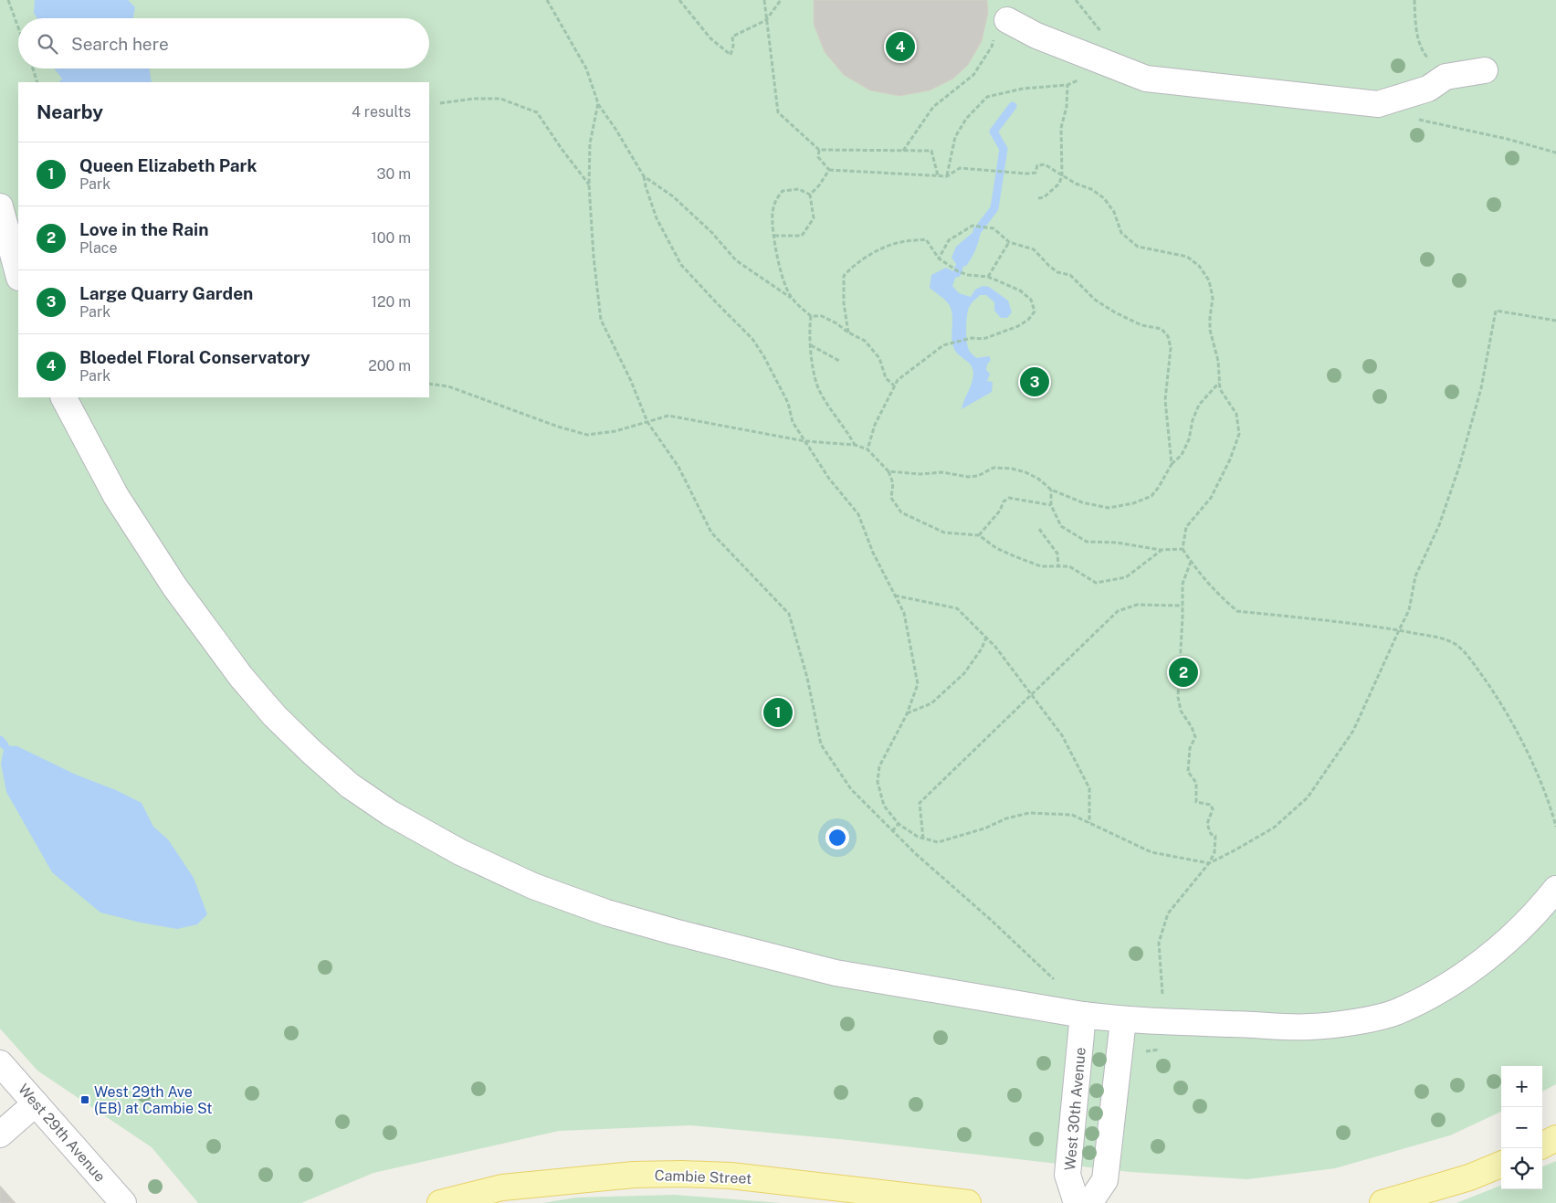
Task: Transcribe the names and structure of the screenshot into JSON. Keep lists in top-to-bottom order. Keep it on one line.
{"streets":{"main road":["Cambie Street"],"street":["West 30th Avenue","West 29th Avenue"]},"places":{"transit":["West 29th Ave (EB) at Cambie St"]},"page":{"search":"Search here","pins":["4","3","2","1"],"heading":["Nearby","4 results"],"list":[{"mark":"1","name":"Queen Elizabeth Park","note":"Park","value":"30 m"},{"mark":"2","name":"Love in the Rain","note":"Place","value":"100 m"},{"mark":"3","name":"Large Quarry Garden","note":"Park","value":"120 m"},{"mark":"4","name":"Bloedel Floral Conservatory","note":"Park","value":"200 m"}],"map_buttons":["+","−"]}}
